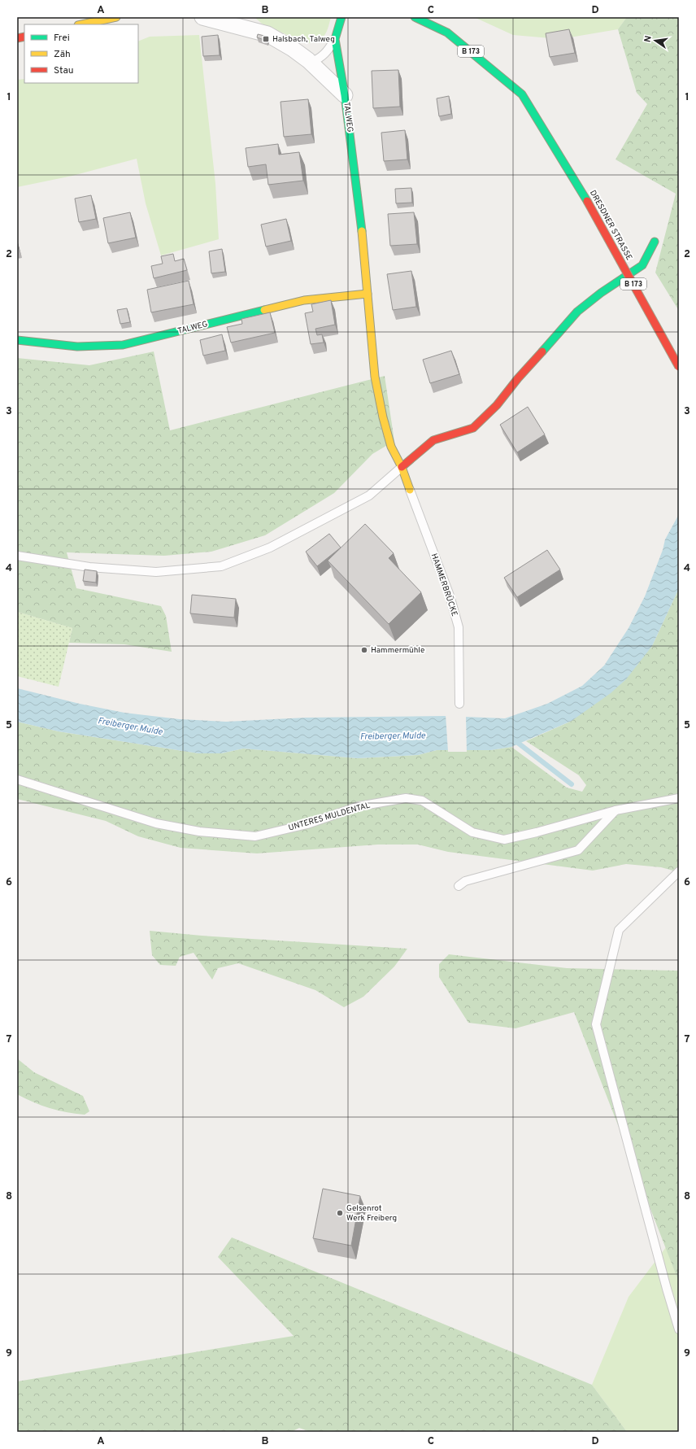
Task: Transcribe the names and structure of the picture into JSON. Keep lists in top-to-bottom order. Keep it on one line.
{"streets":{"street":["B 173","TALWEG","DRESDNER STRASSE"],"lane":["HAMMERBRÜCKE","UNTERES MULDENTAL"]},"crossings":[["B 173","DRESDNER STRASSE"],["TALWEG","HAMMERBRÜCKE"]],"water":["Freiberger Mulde"],"places":{"transit":["Halsbach, Talweg"],"other":["Hammermühle","Gelsenrot Werk Freiberg"]},"legend":["Frei","Zäh","Stau"],"north":"left","grid":{"columns":["A","B","C","D"],"rows":["1","2","3","4","5","6","7","8","9"]}}
